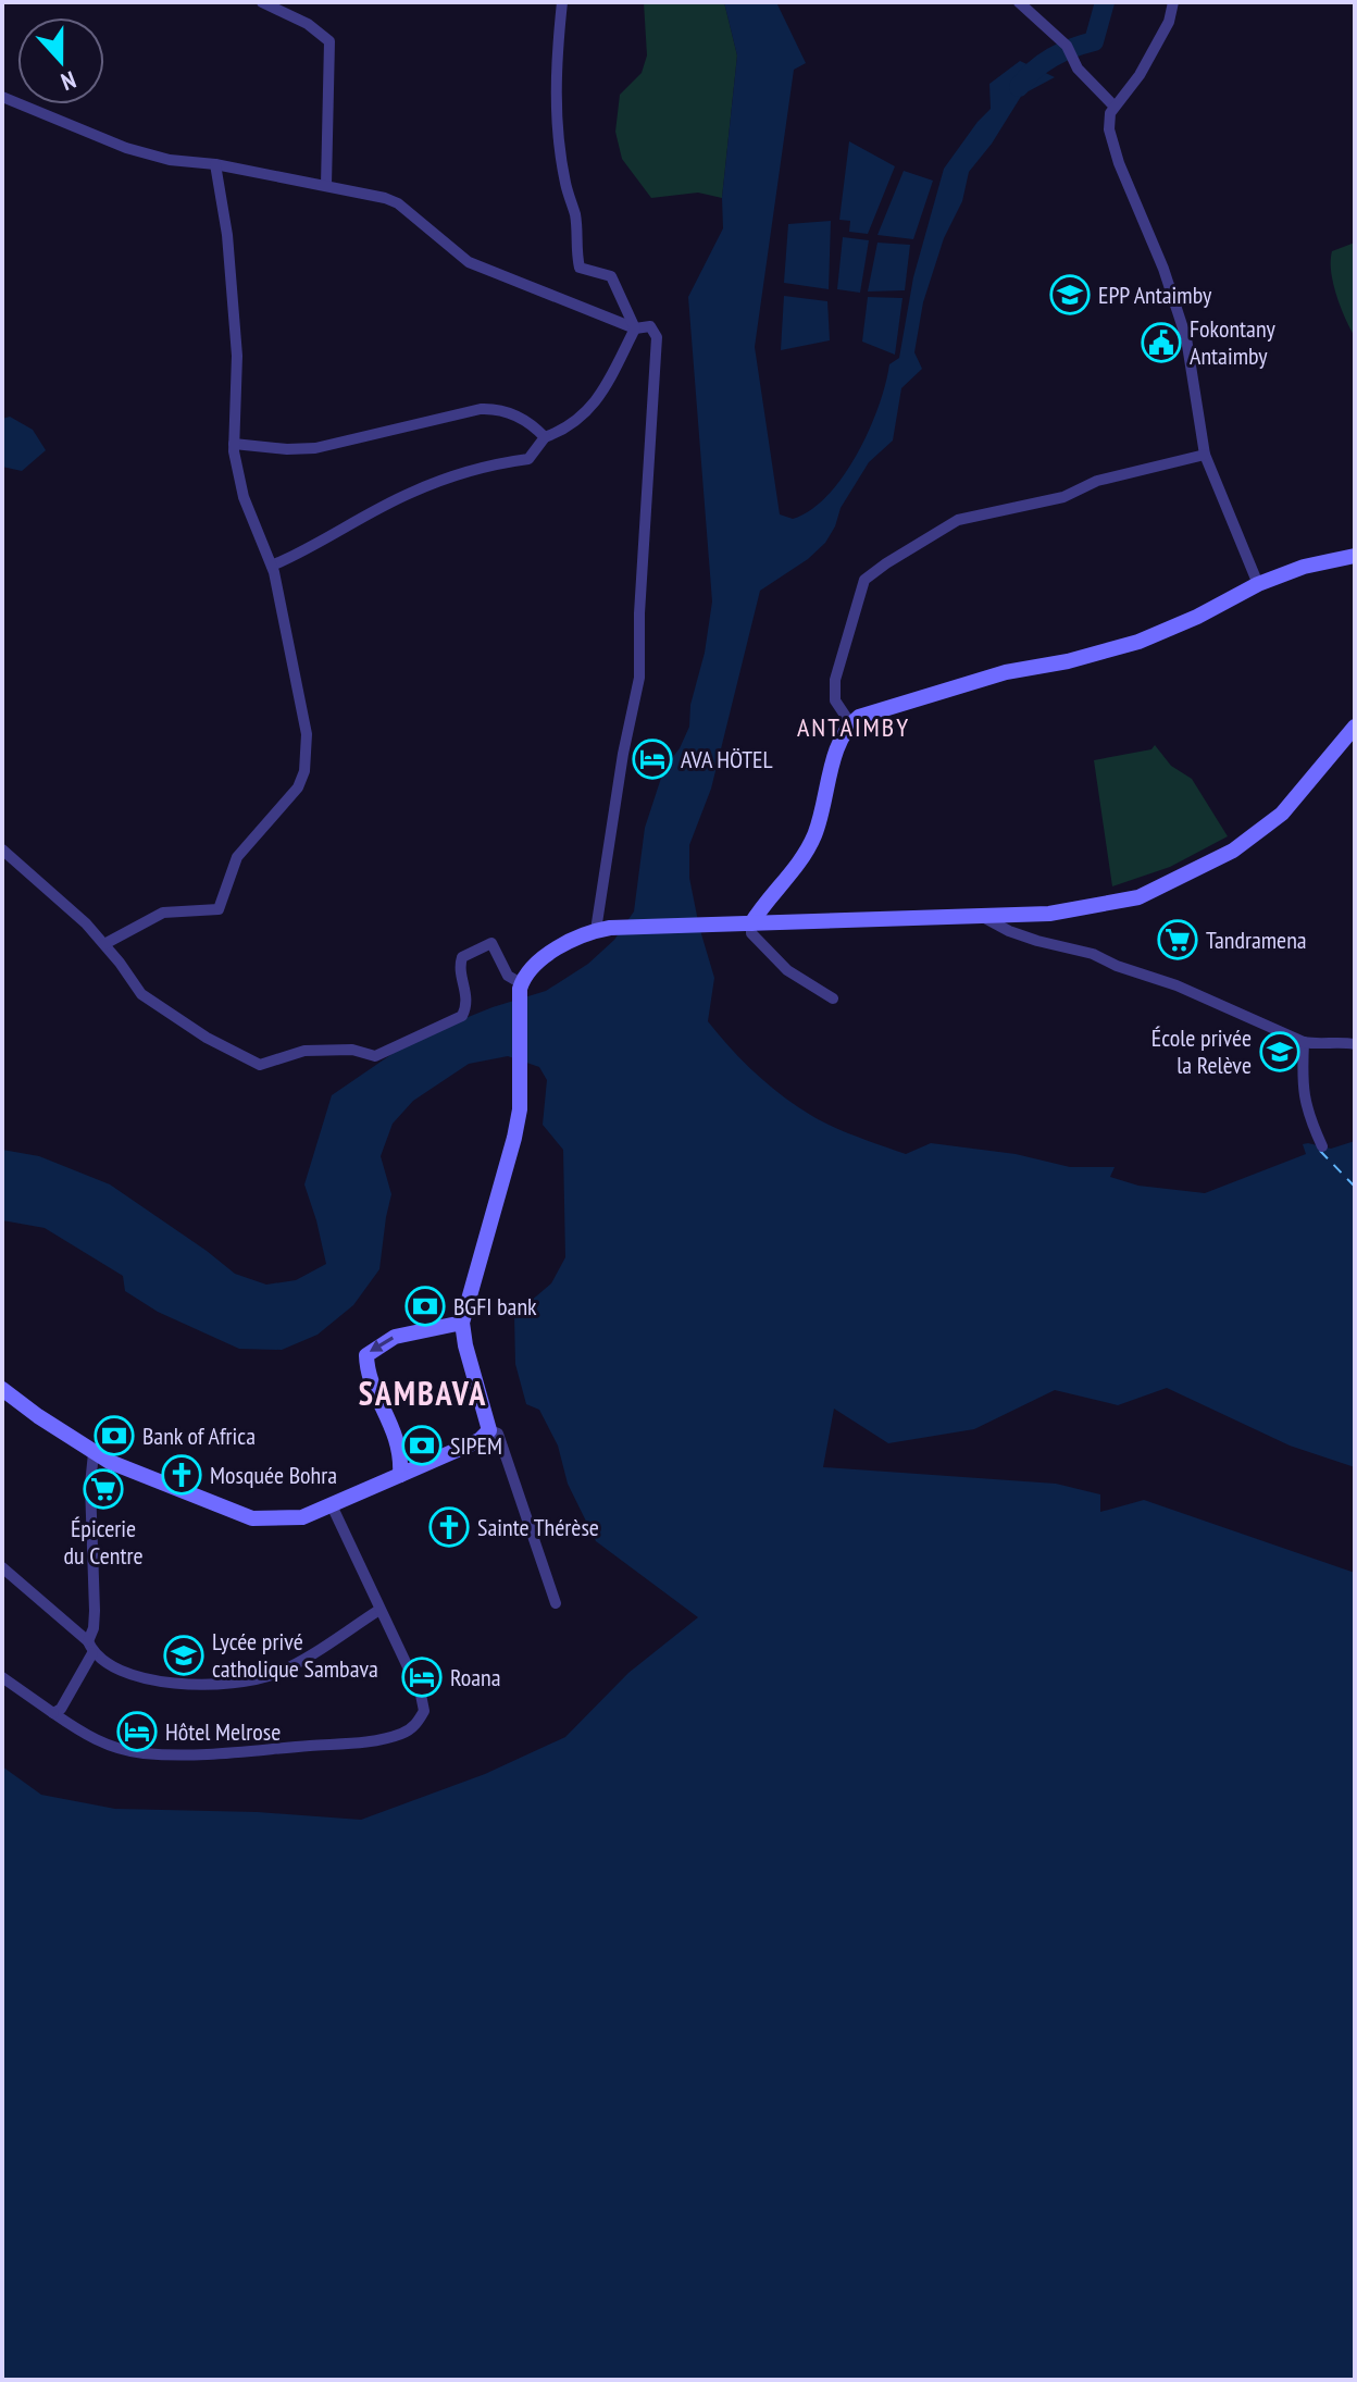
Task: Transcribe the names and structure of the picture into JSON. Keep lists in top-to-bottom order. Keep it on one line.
{"districts":["ANTAIMBY","SAMBAVA"],"places":{"school or university":["EPP Antaimby","École privée la Relève","Lycée privé catholique Sambava"],"public building":["Fokontany Antaimby"],"hotel":["AVA HÖTEL","Roana","Hôtel Melrose"],"supermarket":["Tandramena","Épicerie du Centre"],"bank":["BGFI bank","Bank of Africa","SIPEM"],"church":["Mosquée Bohra","Sainte Thérèse"]},"north":"bottom"}
